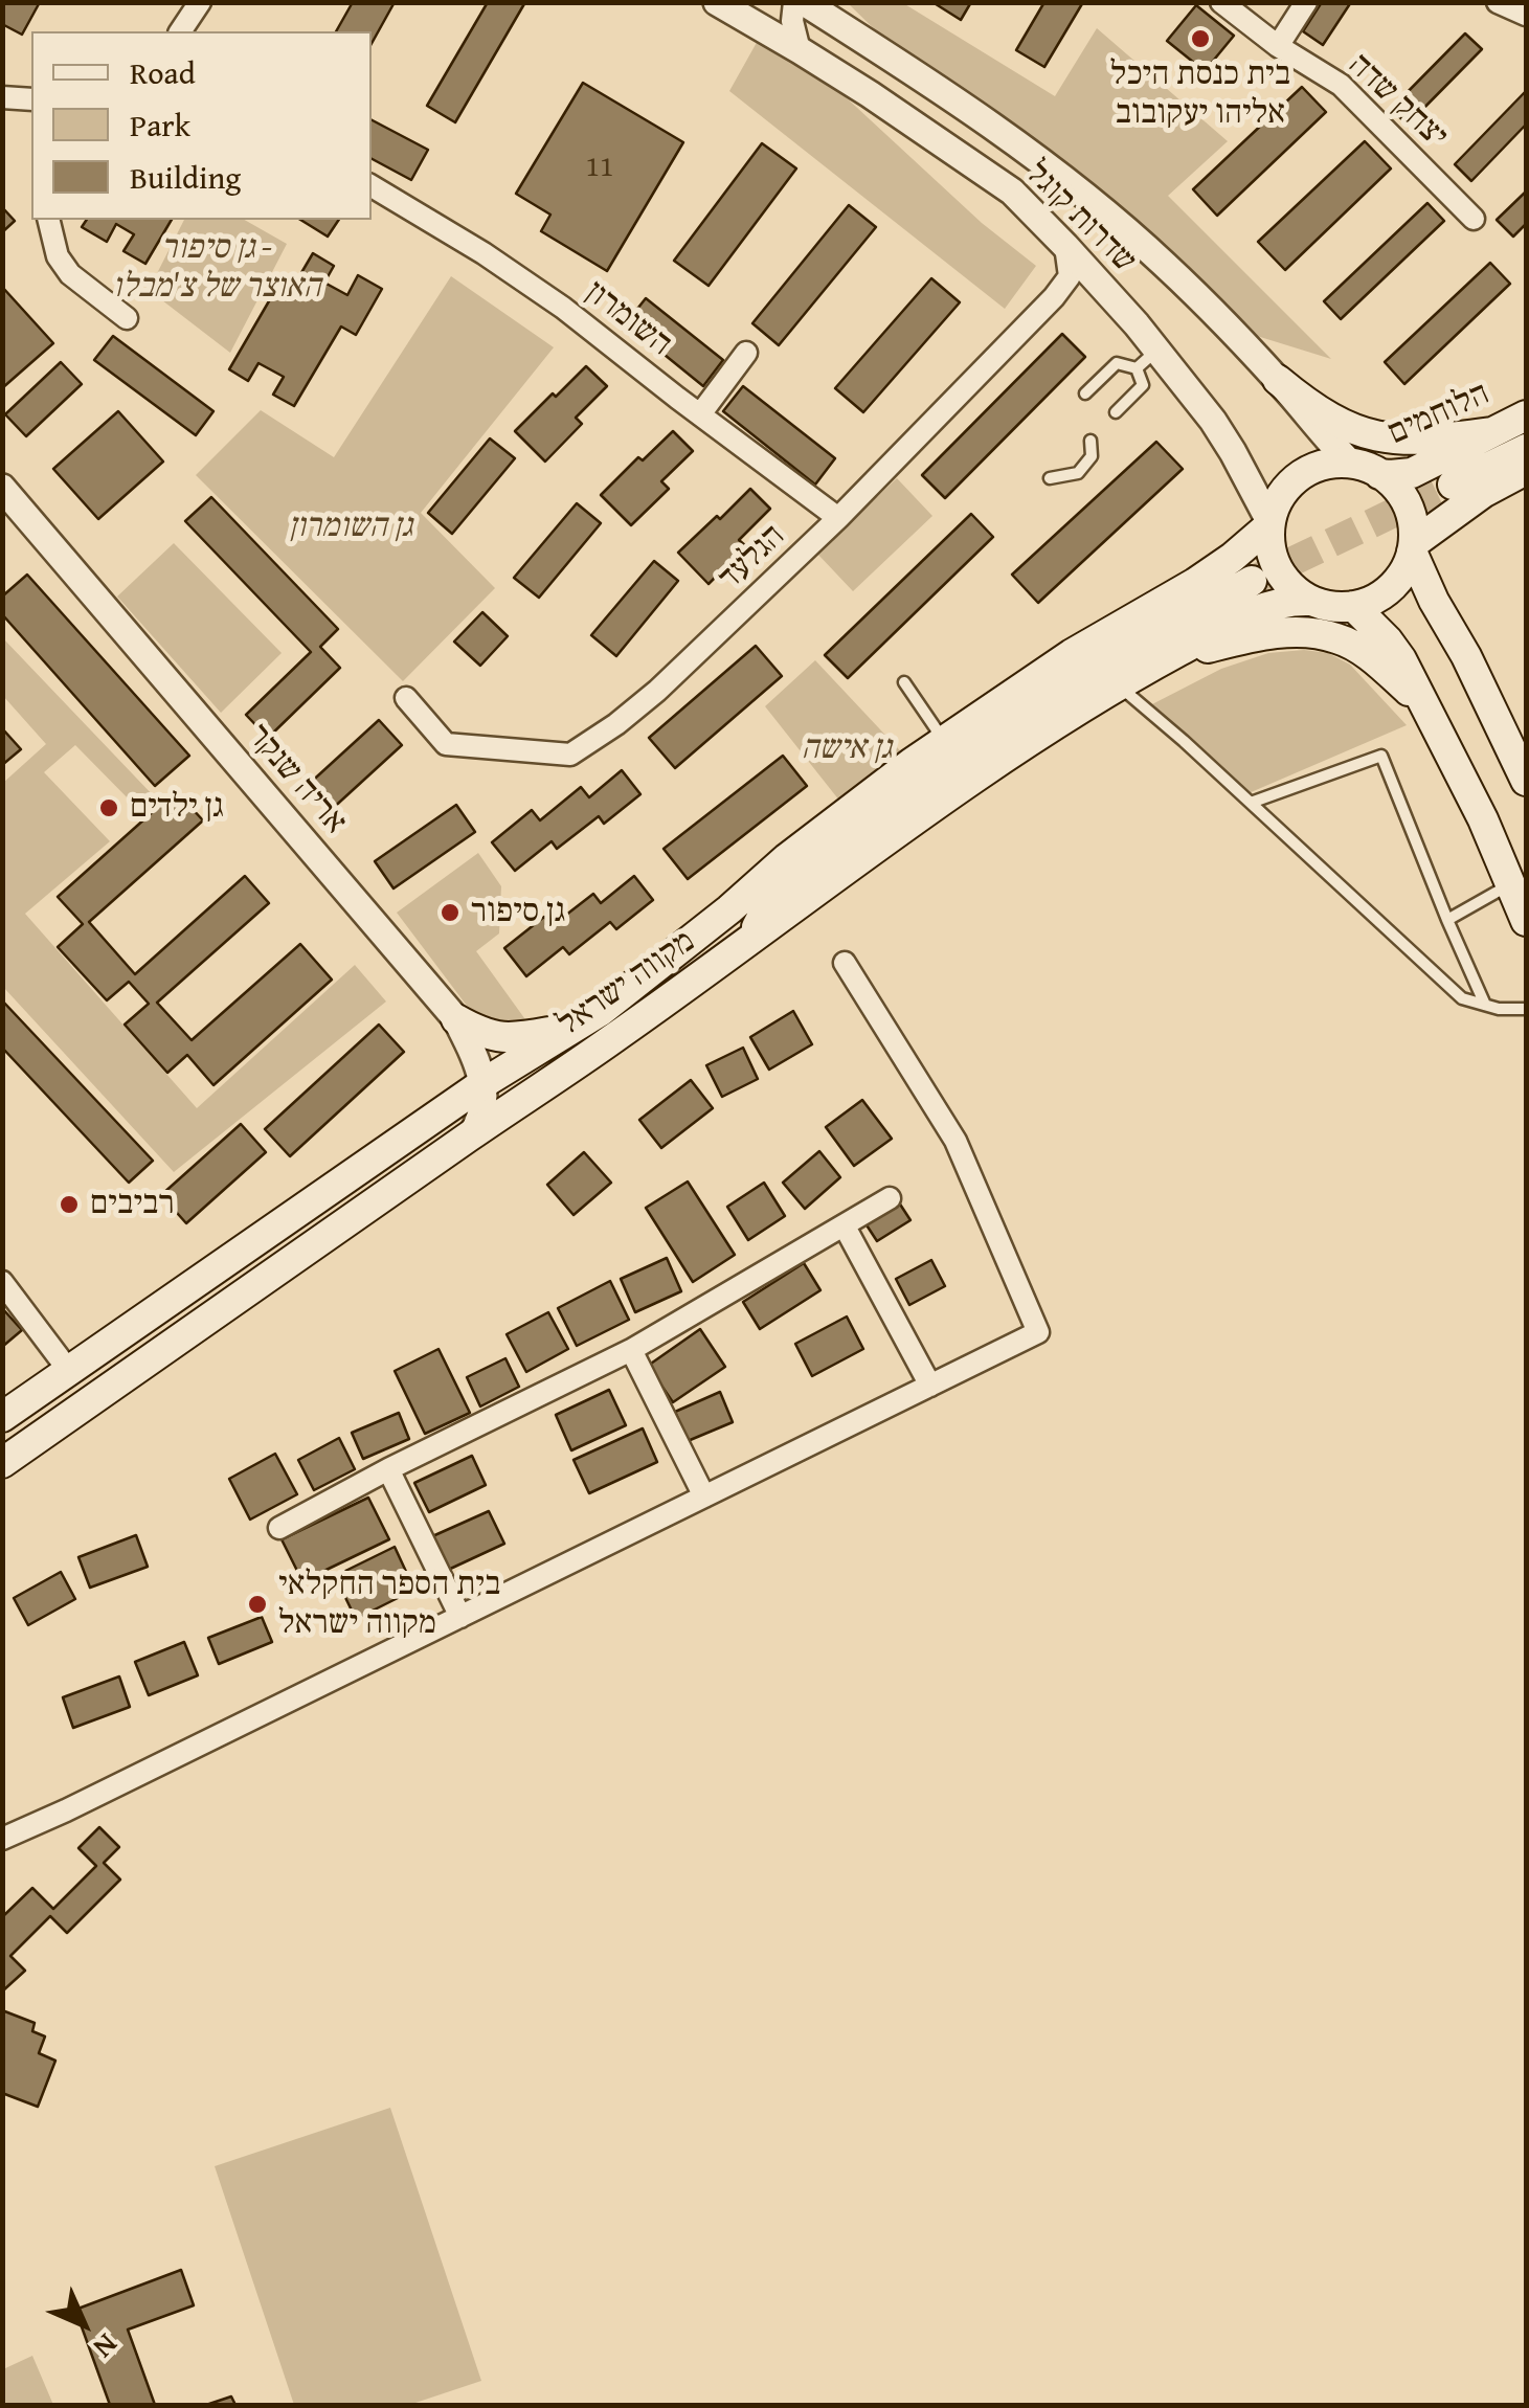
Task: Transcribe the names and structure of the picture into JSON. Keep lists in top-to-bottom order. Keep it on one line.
{"streets":{"main road":["הלוחמים","מקווה ישראל"],"street":["יצחק שדה","שדרות קוגל","השומרון","הגלעד","אריה שנקר"]},"crossings":[["שדרות קוגל","הלוחמים"],["שדרות קוגל","הגלעד"],["שדרות קוגל","מקווה ישראל"],["השומרון","הגלעד"],["הלוחמים","מקווה ישראל"],["אריה שנקר","מקווה ישראל"]],"parks":["גן סיפור - האוצר של צ'מבלו","גן השומרון","גן אישה"],"places":["בית כנסת היכל אליהו יעקובוב","גן ילדים","גן סיפור","רביבים","בית הספר החקלאי מקווה ישראל"],"house_numbers":["11"],"legend":["Road","Park","Building"],"north":"bottom right"}
